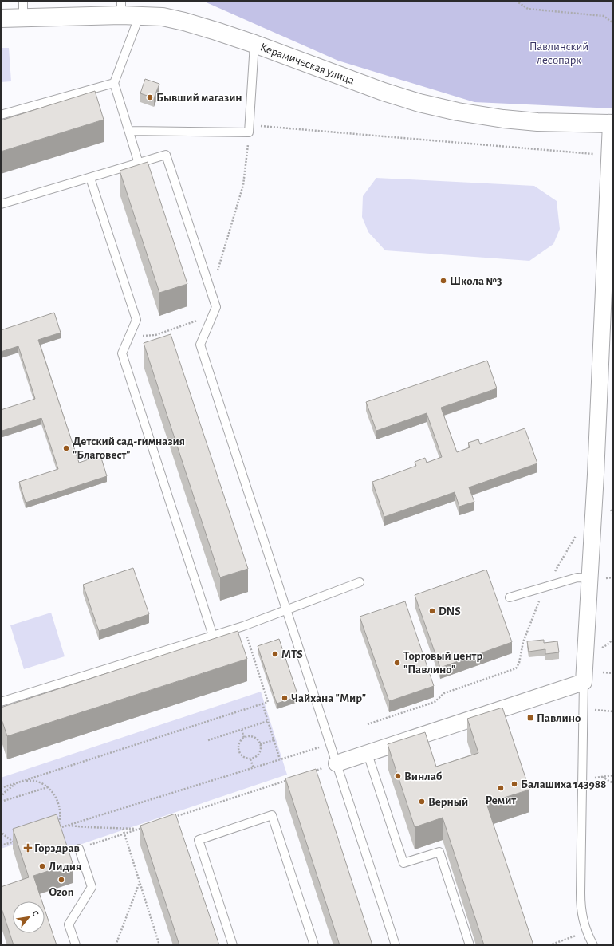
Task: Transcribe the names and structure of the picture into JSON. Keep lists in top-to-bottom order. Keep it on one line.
{"streets":{"main road":["Керамическая улица"]},"parks":["Павлинский лесопарк"],"places":{"other":["Бывший магазин","Школа №3","Детский сад-гимназия \"Благовест\"","DNS","MTS","Торговый центр \"Павлино\"","Чайхана \"Мир\"","Винлаб","Балашиха 143988","Ремит","Верный","Лидия","Ozon"],"transit":["Павлино"],"health":["Горздрав"]},"north":"top right"}
